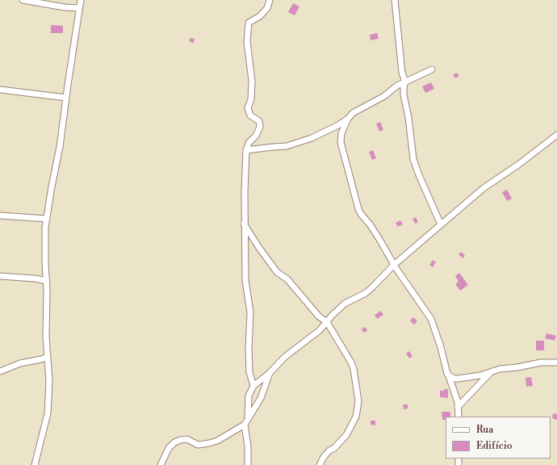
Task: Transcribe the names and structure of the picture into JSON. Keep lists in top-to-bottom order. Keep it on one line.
{"legend":["Rua","Edifício"]}
